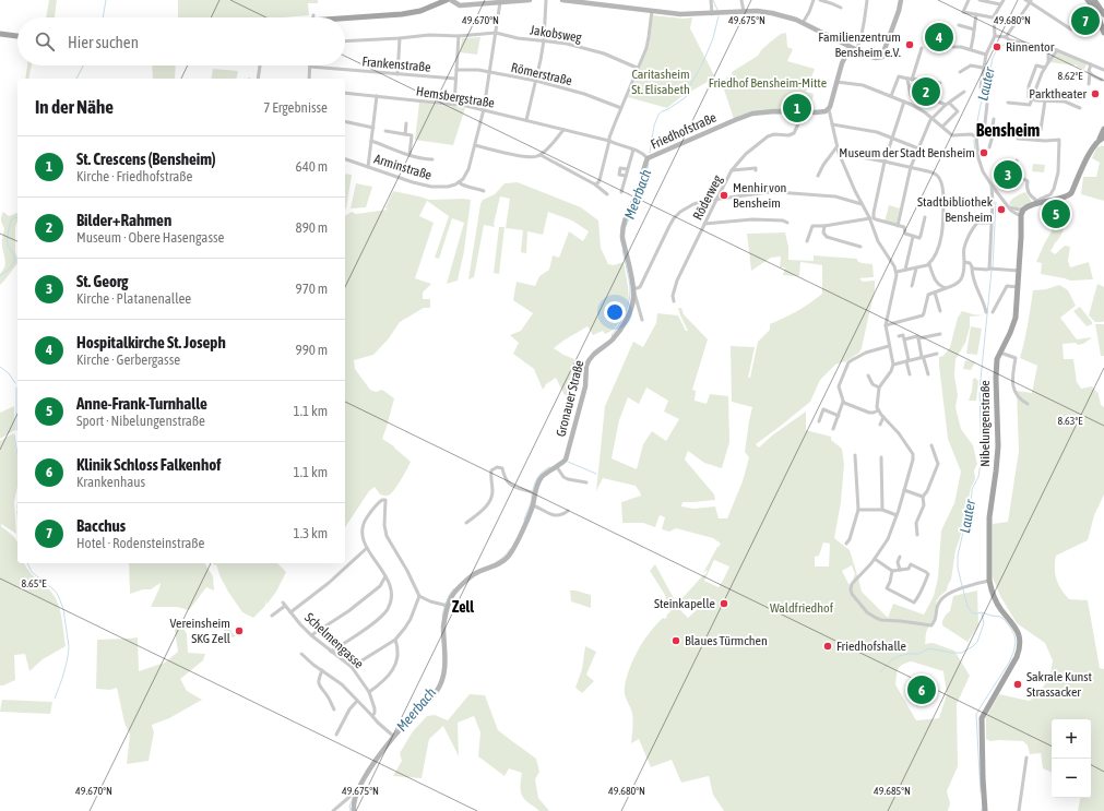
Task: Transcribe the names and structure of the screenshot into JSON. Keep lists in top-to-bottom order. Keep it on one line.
{"streets":{"main road":["Nibelungenstraße"],"street":["Jakobsweg","Frankenstraße","Römerstraße","Hemsbergstraße","Friedhofstraße","Arminstraße","Röderweg","Gronauer Straße","Schelmengasse"]},"crossings":[["Hemsbergstraße","Friedhofstraße"],["Friedhofstraße","Röderweg"],["Friedhofstraße","Gronauer Straße"]],"districts":["Bensheim","Zell"],"water":["Lauter","Meerbach"],"parks":["Caritasheim St. Elisabeth","Friedhof Bensheim-Mitte","Waldfriedhof"],"places":["Familienzentrum Bensheim e.V.","Rinnentor","Parktheater","Museum der Stadt Bensheim","Menhir von Bensheim","Stadtbibliothek Bensheim","Steinkapelle","Vereinsheim SKG Zell","Blaues Türmchen","Friedhofshalle","Sakrale Kunst Strassacker"],"page":{"pins":["7","4","2","1","3","5","6"],"search":"Hier suchen","heading":["In der Nähe","7 Ergebnisse"],"list":[{"mark":"1","name":"St. Crescens (Bensheim)","note":"Kirche · Friedhofstraße","value":"640 m"},{"mark":"2","name":"Bilder+Rahmen","note":"Museum · Obere Hasengasse","value":"890 m"},{"mark":"3","name":"St. Georg","note":"Kirche · Platanenallee","value":"970 m"},{"mark":"4","name":"Hospitalkirche St. Joseph","note":"Kirche · Gerbergasse","value":"990 m"},{"mark":"5","name":"Anne-Frank-Turnhalle","note":"Sport · Nibelungenstraße","value":"1.1 km"},{"mark":"6","name":"Klinik Schloss Falkenhof","note":"Krankenhaus","value":"1.1 km"},{"mark":"7","name":"Bacchus","note":"Hotel · Rodensteinstraße","value":"1.3 km"}],"map_buttons":["+","−"]},"coordinates":["49.670°N","49.675°N","49.680°N","8.62°E","8.63°E","8.65°E","49.685°N"]}
